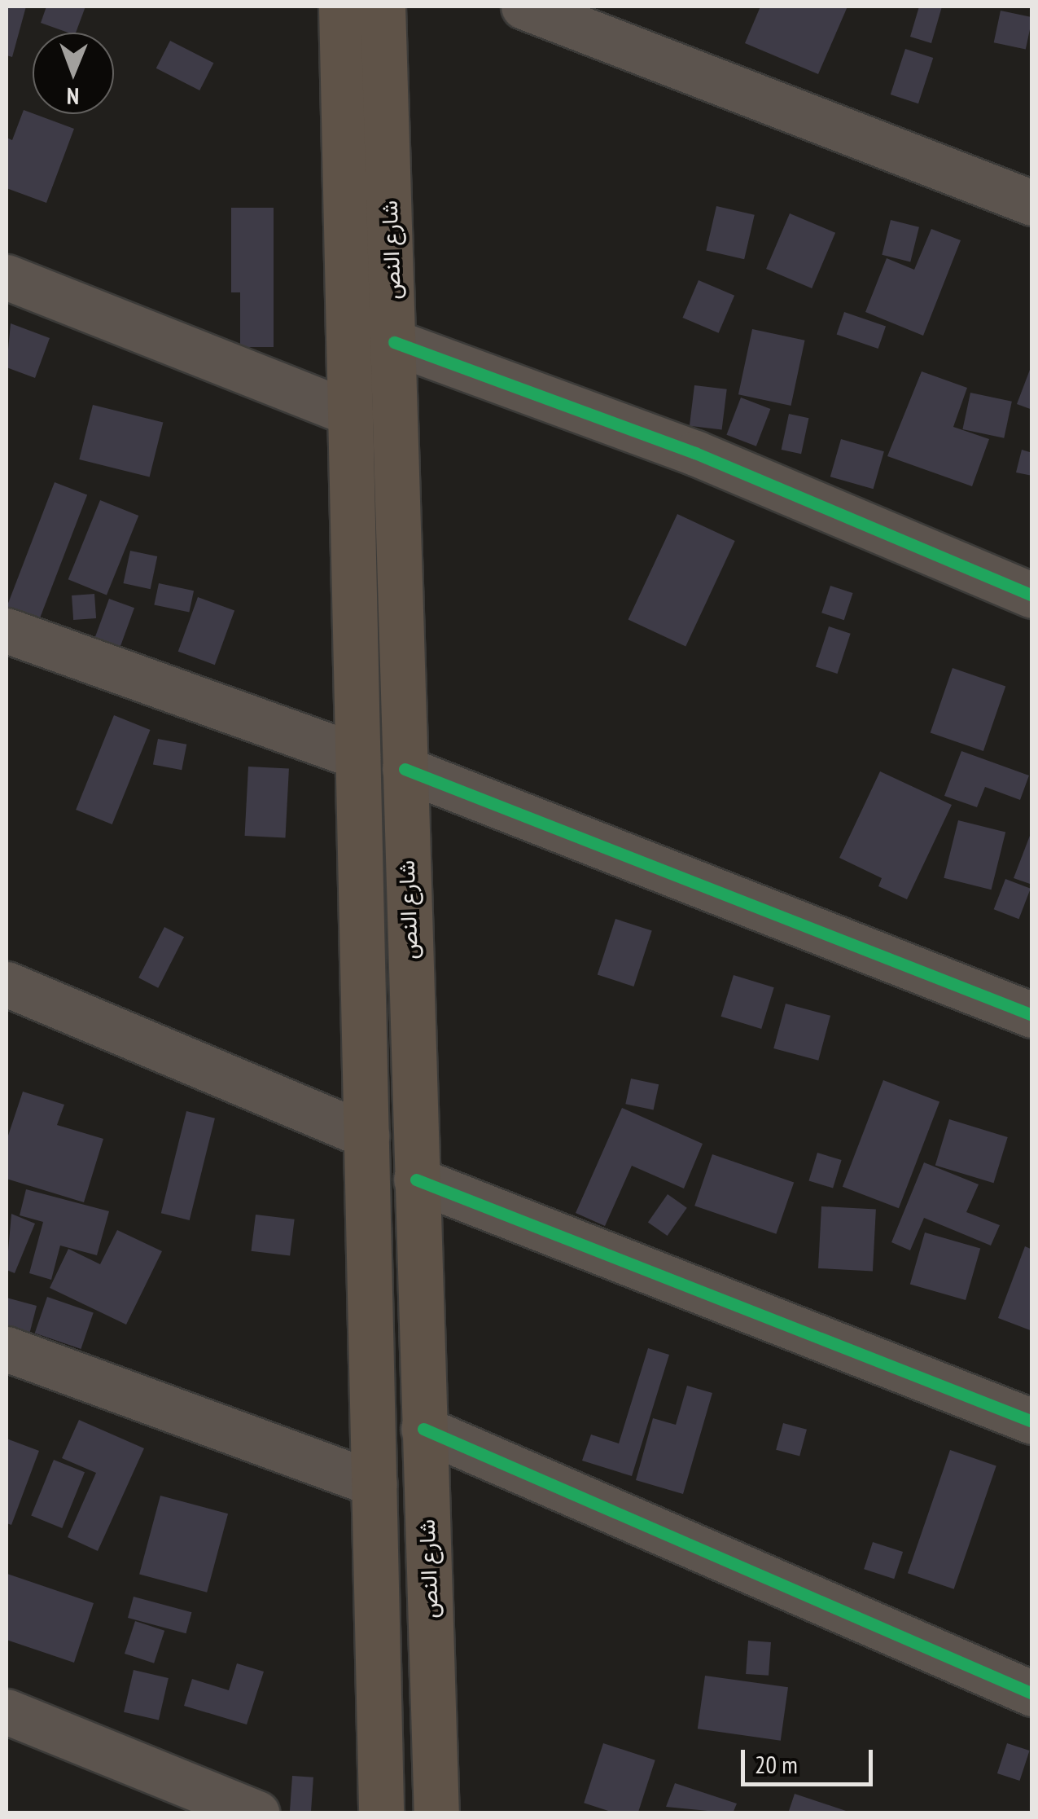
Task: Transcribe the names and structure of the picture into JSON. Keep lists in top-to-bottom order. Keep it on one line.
{"streets":{"main road":["شارع النص"]},"scale_bar":"20 m","north":"bottom"}
